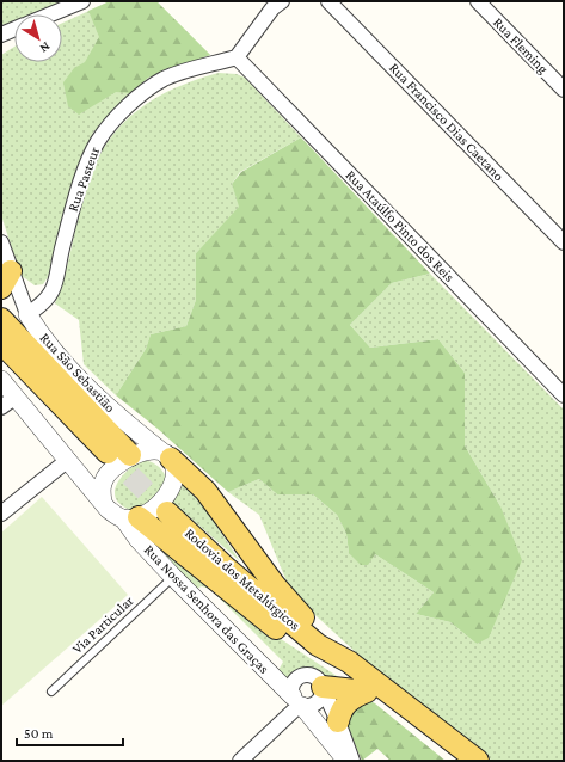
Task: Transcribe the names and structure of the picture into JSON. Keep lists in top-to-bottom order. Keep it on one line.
{"streets":{"main road":["Rodovia dos Metalúrgicos"],"street":["Rua Fleming","Rua Francisco Dias Caetano","Rua Pasteur","Rua Ataúlfo Pinto dos Reis","Rua São Sebastião","Rua Nossa Senhora das Graças"],"lane":["Via Particular"]},"crossings":[["Rua Pasteur","Rua Ataúlfo Pinto dos Reis"],["Rua Pasteur","Rua São Sebastião"],["Rua São Sebastião","Rua Nossa Senhora das Graças"],["Rua Nossa Senhora das Graças","Via Particular"]],"scale_bar":"50 m","north":"bottom right"}
